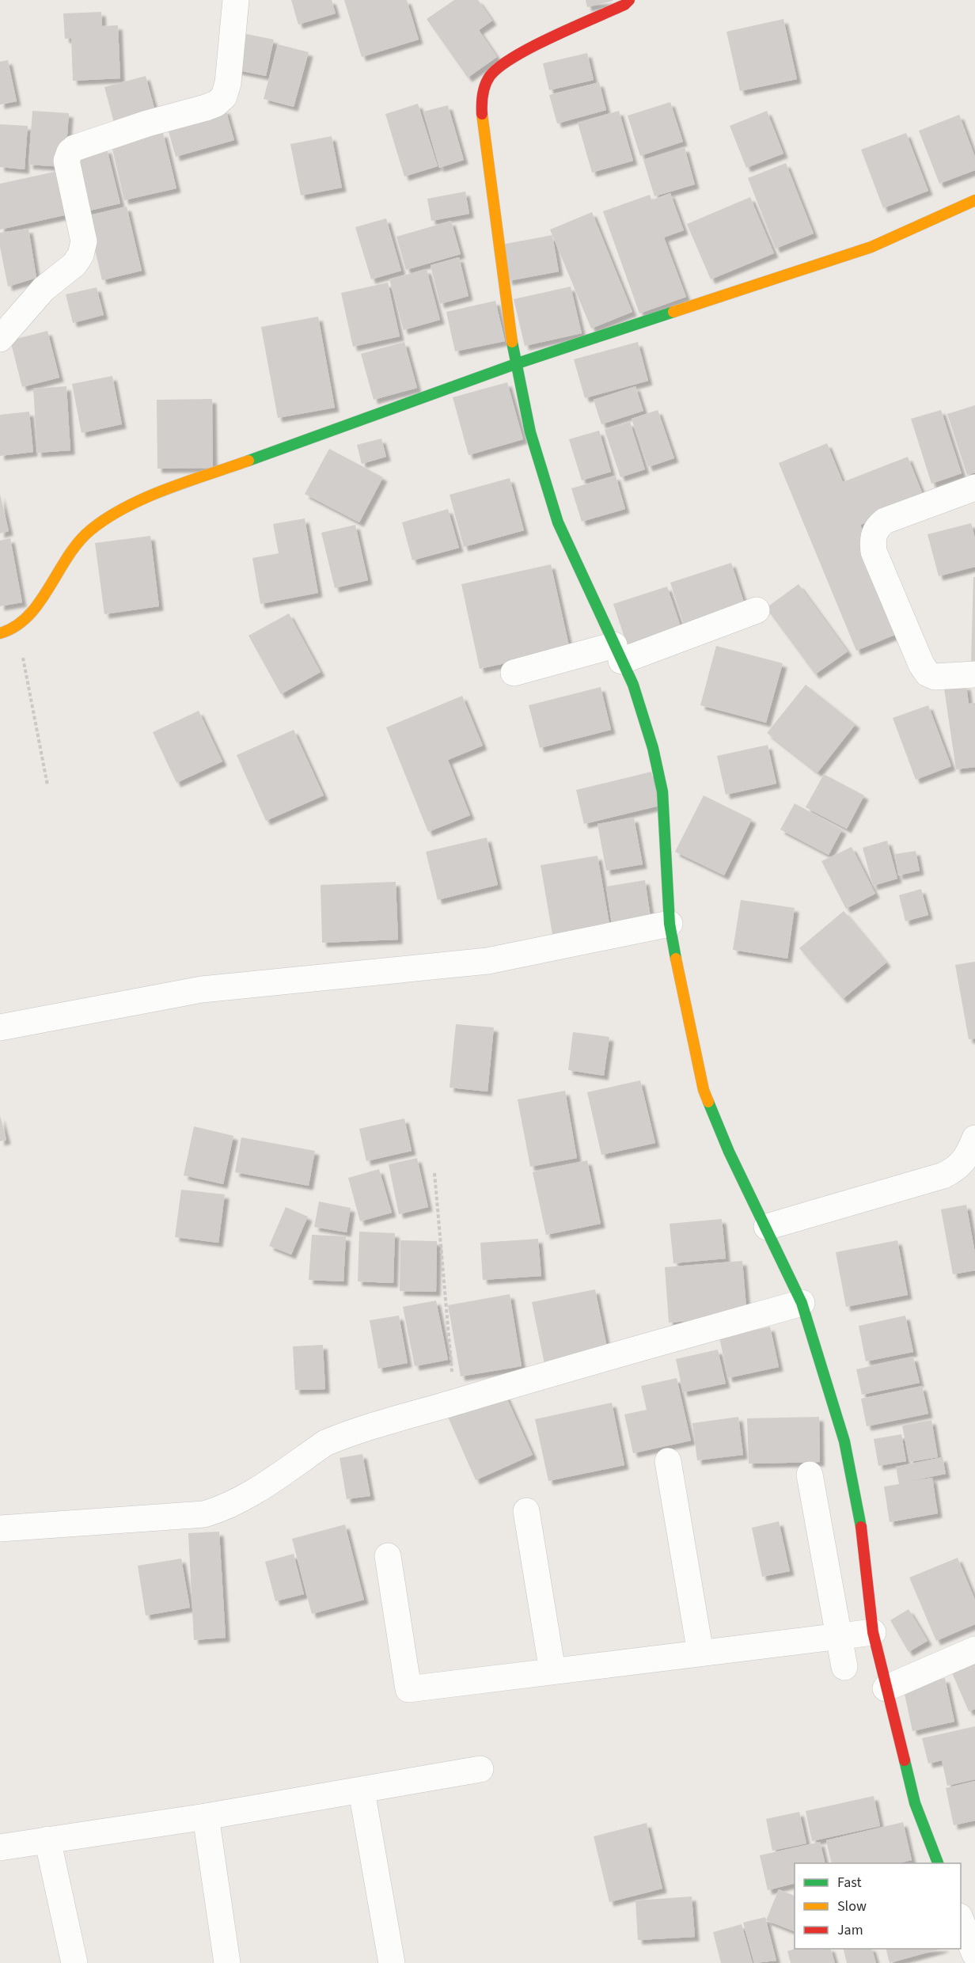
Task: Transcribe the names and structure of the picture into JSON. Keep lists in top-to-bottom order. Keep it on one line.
{"legend":["Fast","Slow","Jam"]}
